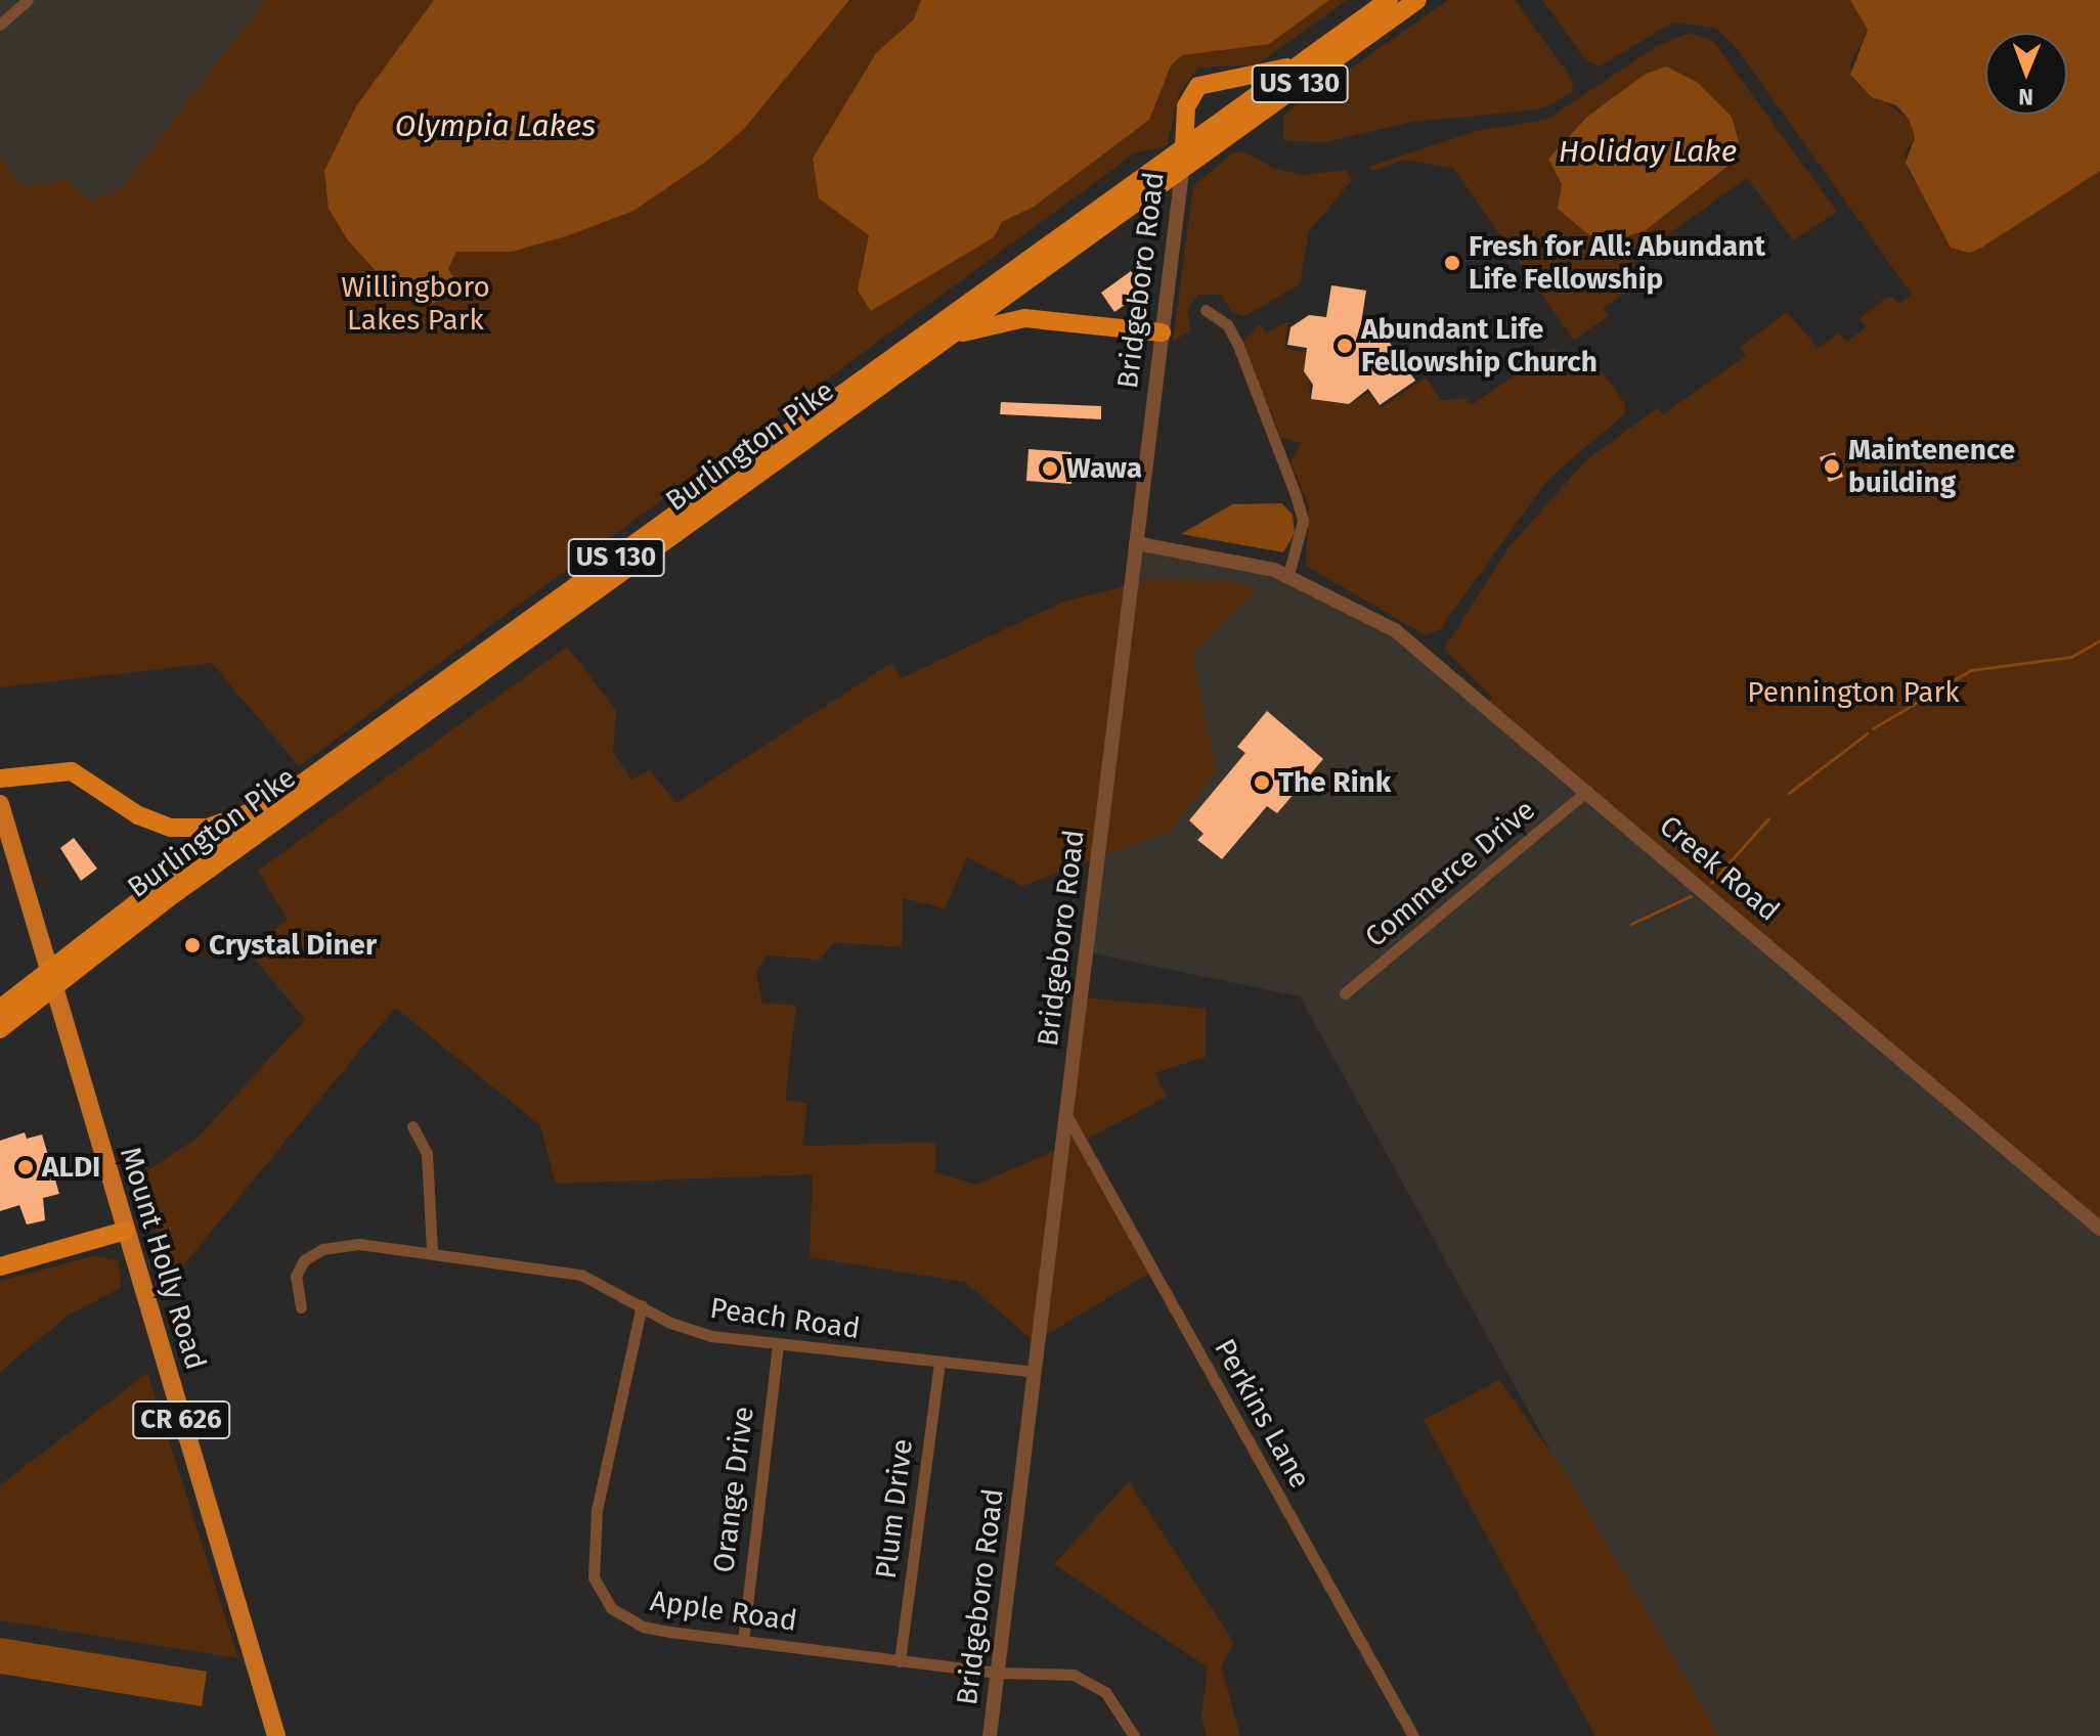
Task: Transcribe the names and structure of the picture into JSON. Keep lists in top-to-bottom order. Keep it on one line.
{"streets":{"highway":["US 130","Burlington Pike"],"main road":["Mount Holly Road","CR 626"],"street":["Bridgeboro Road","Creek Road","Commerce Drive","Peach Road","Perkins Lane","Orange Drive","Plum Drive","Apple Road"]},"crossings":[["Bridgeboro Road","Burlington Pike"],["Bridgeboro Road","Creek Road"],["Bridgeboro Road","Peach Road"],["Bridgeboro Road","Perkins Lane"],["Bridgeboro Road","Apple Road"],["Burlington Pike","Mount Holly Road"],["Burlington Pike","CR 626"],["Creek Road","Commerce Drive"],["Mount Holly Road","CR 626"],["Peach Road","Orange Drive"],["Peach Road","Plum Drive"],["Peach Road","Apple Road"],["Orange Drive","Apple Road"],["Plum Drive","Apple Road"]],"water":["Olympia Lakes","Holiday Lake"],"parks":["Willingboro Lakes Park","Pennington Park"],"places":["Fresh for All: Abundant Life Fellowship","Abundant Life Fellowship Church","Maintenence building","Wawa","The Rink","Crystal Diner","ALDI"],"north":"bottom"}
